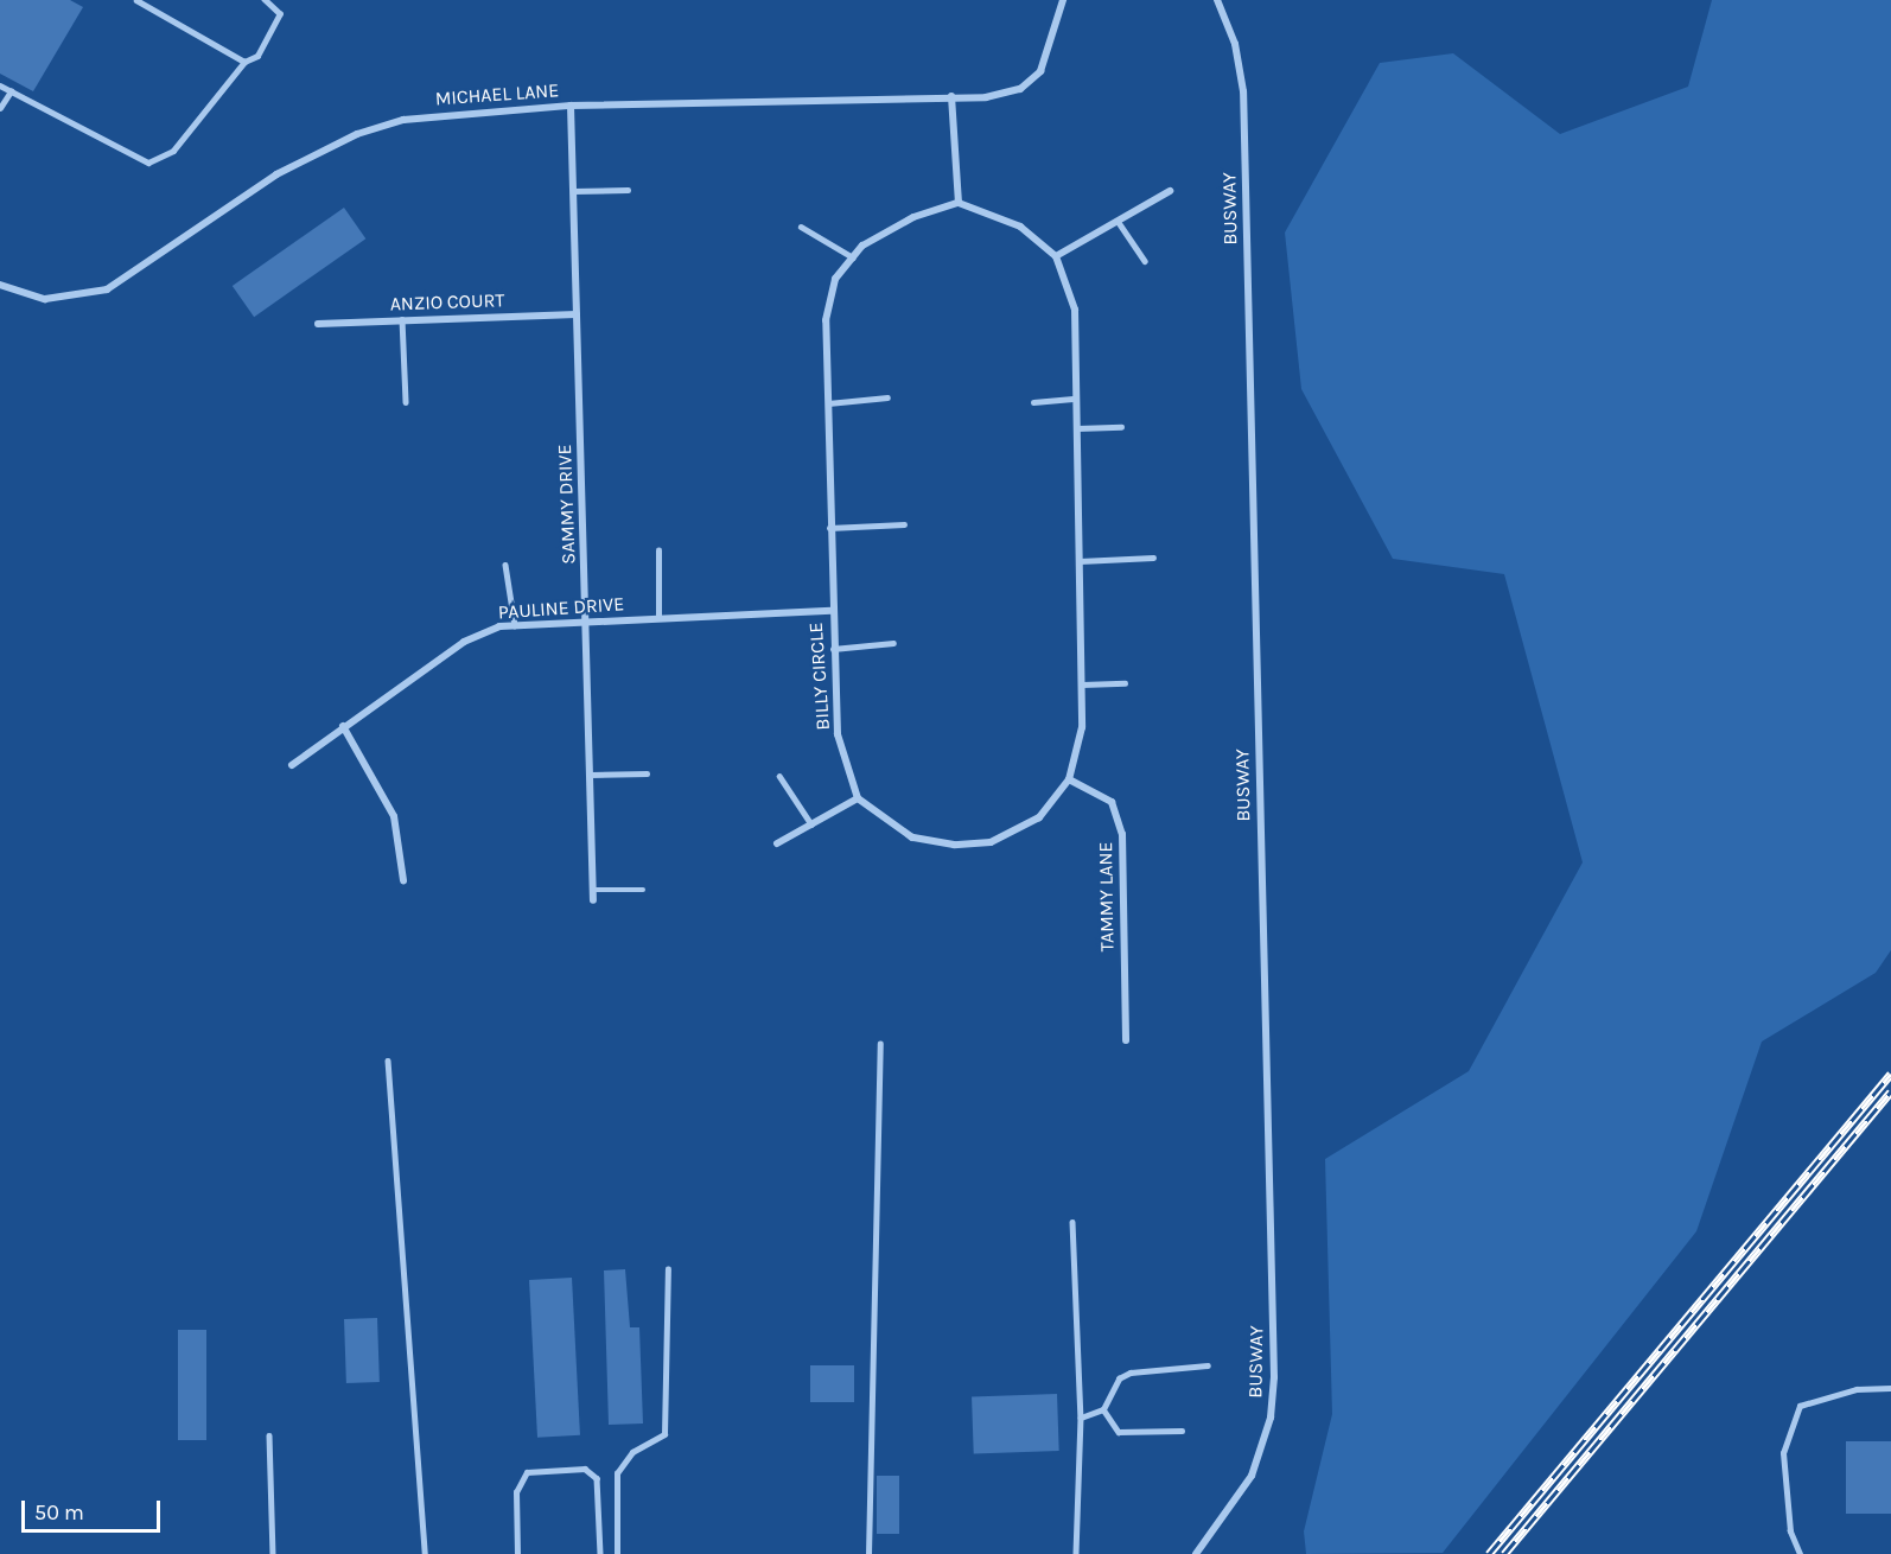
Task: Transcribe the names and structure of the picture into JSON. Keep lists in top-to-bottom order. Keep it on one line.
{"streets":{"street":["MICHAEL LANE","BUSWAY","ANZIO COURT","SAMMY DRIVE","PAULINE DRIVE","BILLY CIRCLE","TAMMY LANE"]},"crossings":[["MICHAEL LANE","SAMMY DRIVE"],["ANZIO COURT","SAMMY DRIVE"],["SAMMY DRIVE","PAULINE DRIVE"],["PAULINE DRIVE","BILLY CIRCLE"]],"scale_bar":"50 m"}
